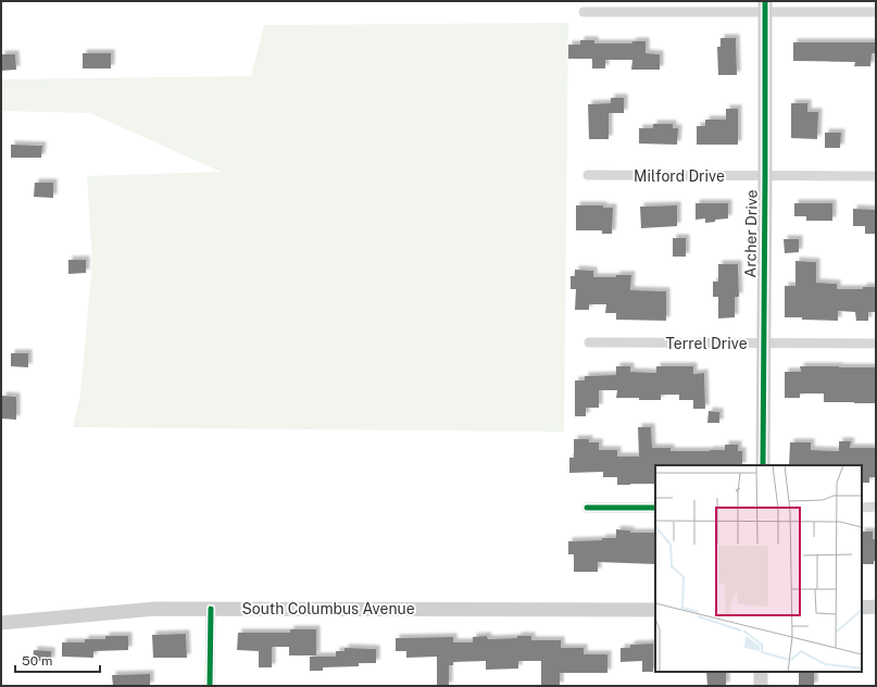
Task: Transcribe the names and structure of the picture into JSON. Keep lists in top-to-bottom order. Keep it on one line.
{"streets":{"main road":["Archer Drive","South Columbus Avenue"],"street":["Milford Drive","Terrel Drive"]},"crossings":[["Milford Drive","Archer Drive"],["Archer Drive","Terrel Drive"]],"scale_bar":"50 m"}
